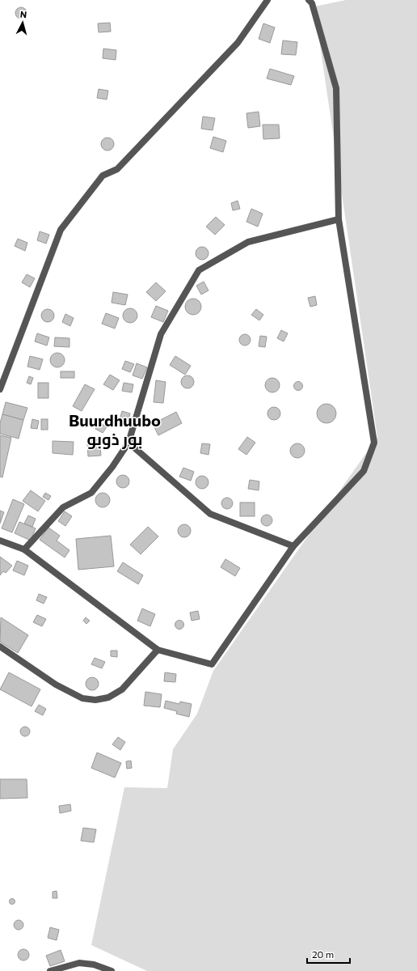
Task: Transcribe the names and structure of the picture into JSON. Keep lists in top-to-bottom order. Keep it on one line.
{"districts":["Buurdhuubo بور ذوبو"],"scale_bar":"20 m","north":"top"}
